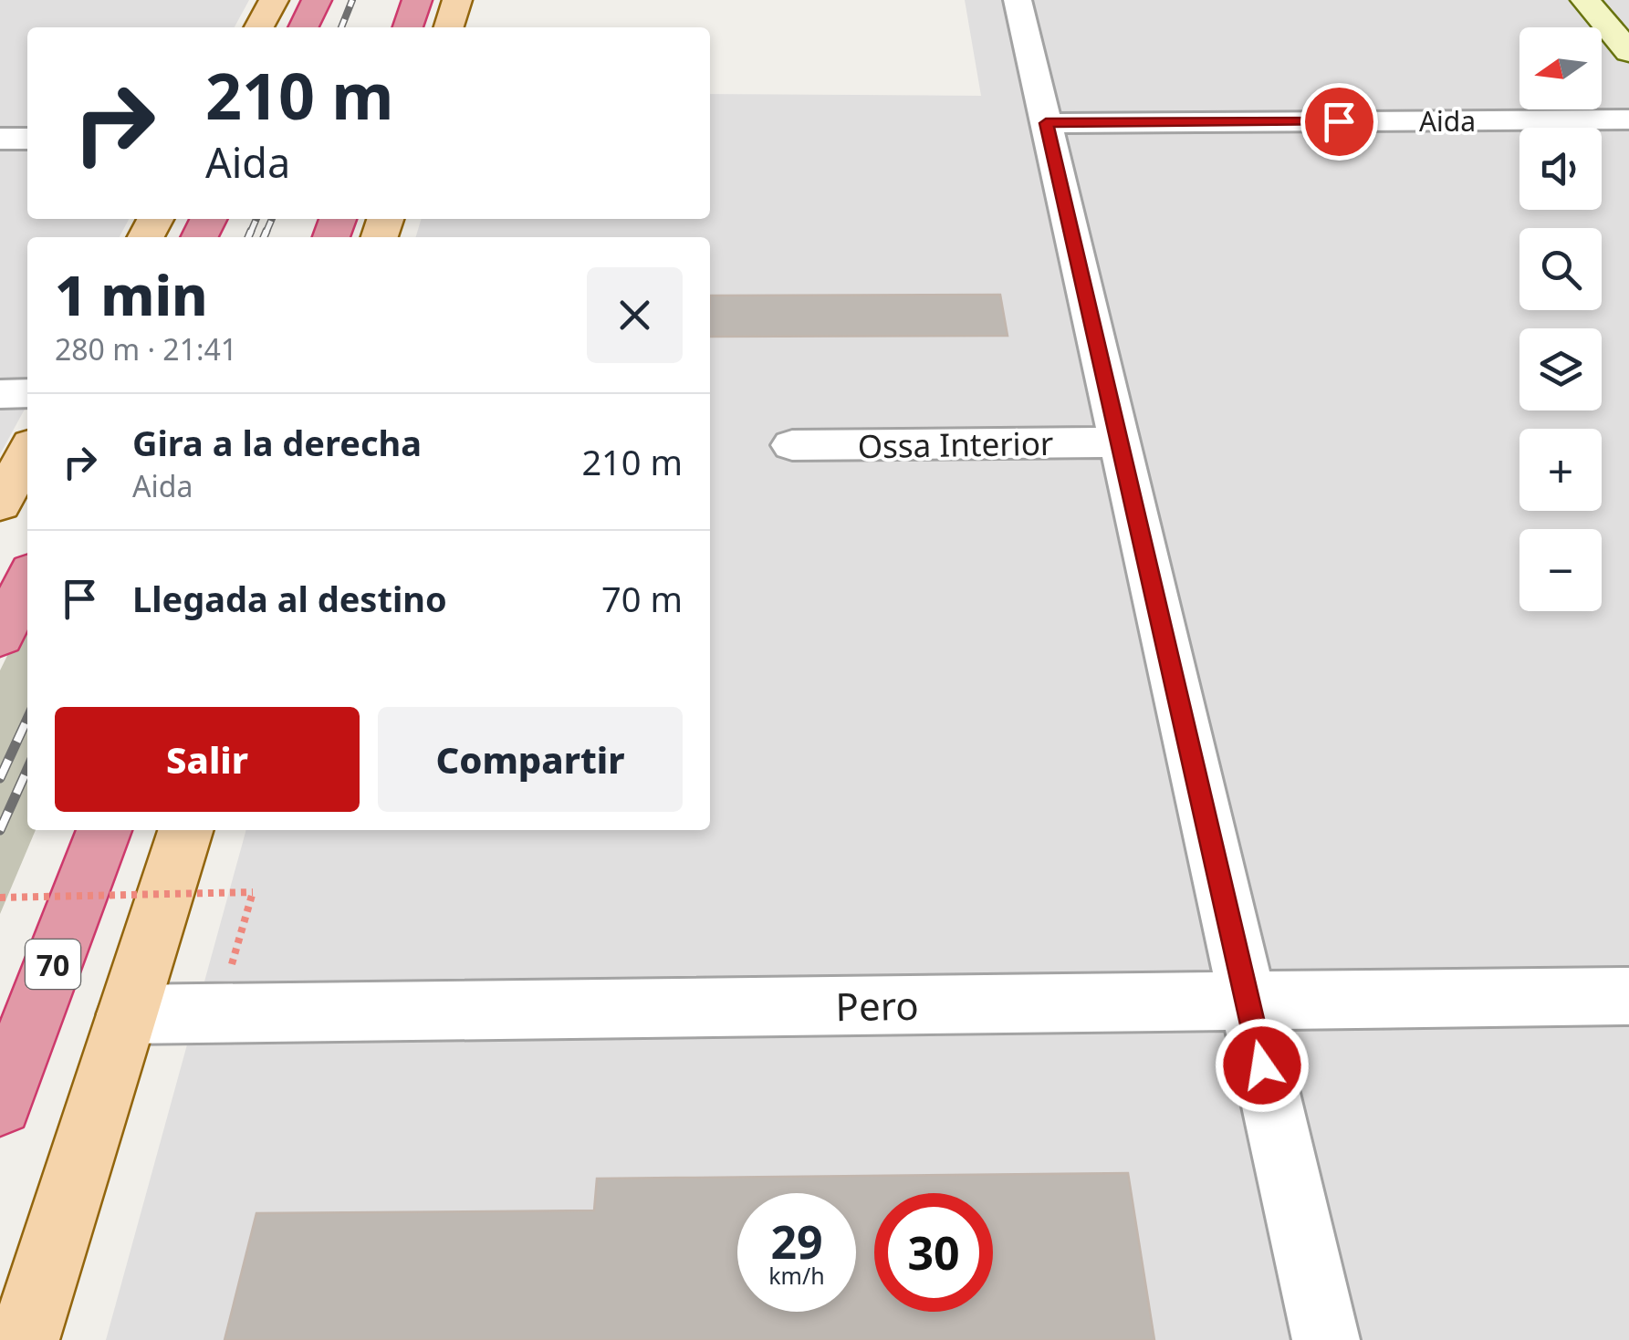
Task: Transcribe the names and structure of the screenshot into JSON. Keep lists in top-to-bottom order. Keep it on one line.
{"streets":{"highway":["70"],"street":["Aida","Ossa Interior","Pero"]},"north":"left","page":{"map_buttons":["+","−"],"turn":["210 m","Aida"],"heading":["1 min","280 m · 21:41"],"list":[{"name":"Gira a la derecha","note":"Aida","value":"210 m"},{"name":"Llegada al destino","value":"70 m"}],"buttons":["Salir","Compartir"],"speed":"29 km/h","limit":"30"}}
